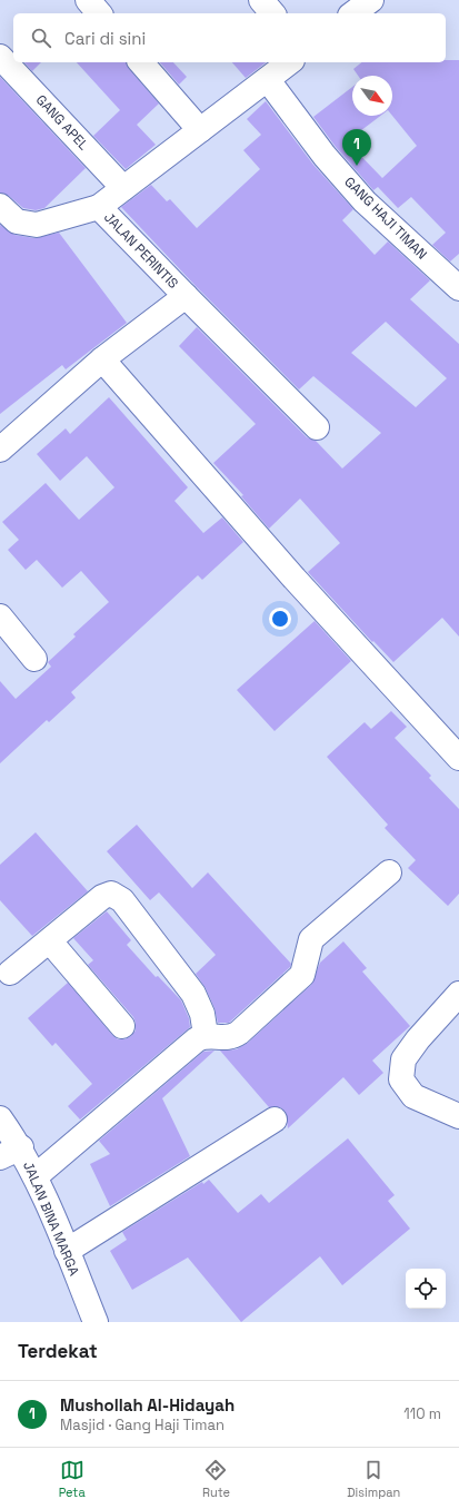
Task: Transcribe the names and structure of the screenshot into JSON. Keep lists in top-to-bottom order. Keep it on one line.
{"streets":{"street":["GANG APEL","GANG HAJI TIMAN","JALAN PERINTIS","JALAN BINA MARGA"]},"crossings":[["GANG APEL","JALAN PERINTIS"],["GANG HAJI TIMAN","JALAN PERINTIS"]],"north":"bottom right","page":{"search":"Cari di sini","pins":"1","heading":"Terdekat","list":[{"mark":"1","name":"Mushollah Al-Hidayah","note":"Masjid · Gang Haji Timan","value":"110 m"}],"nav":["Peta","Rute","Disimpan"]}}
